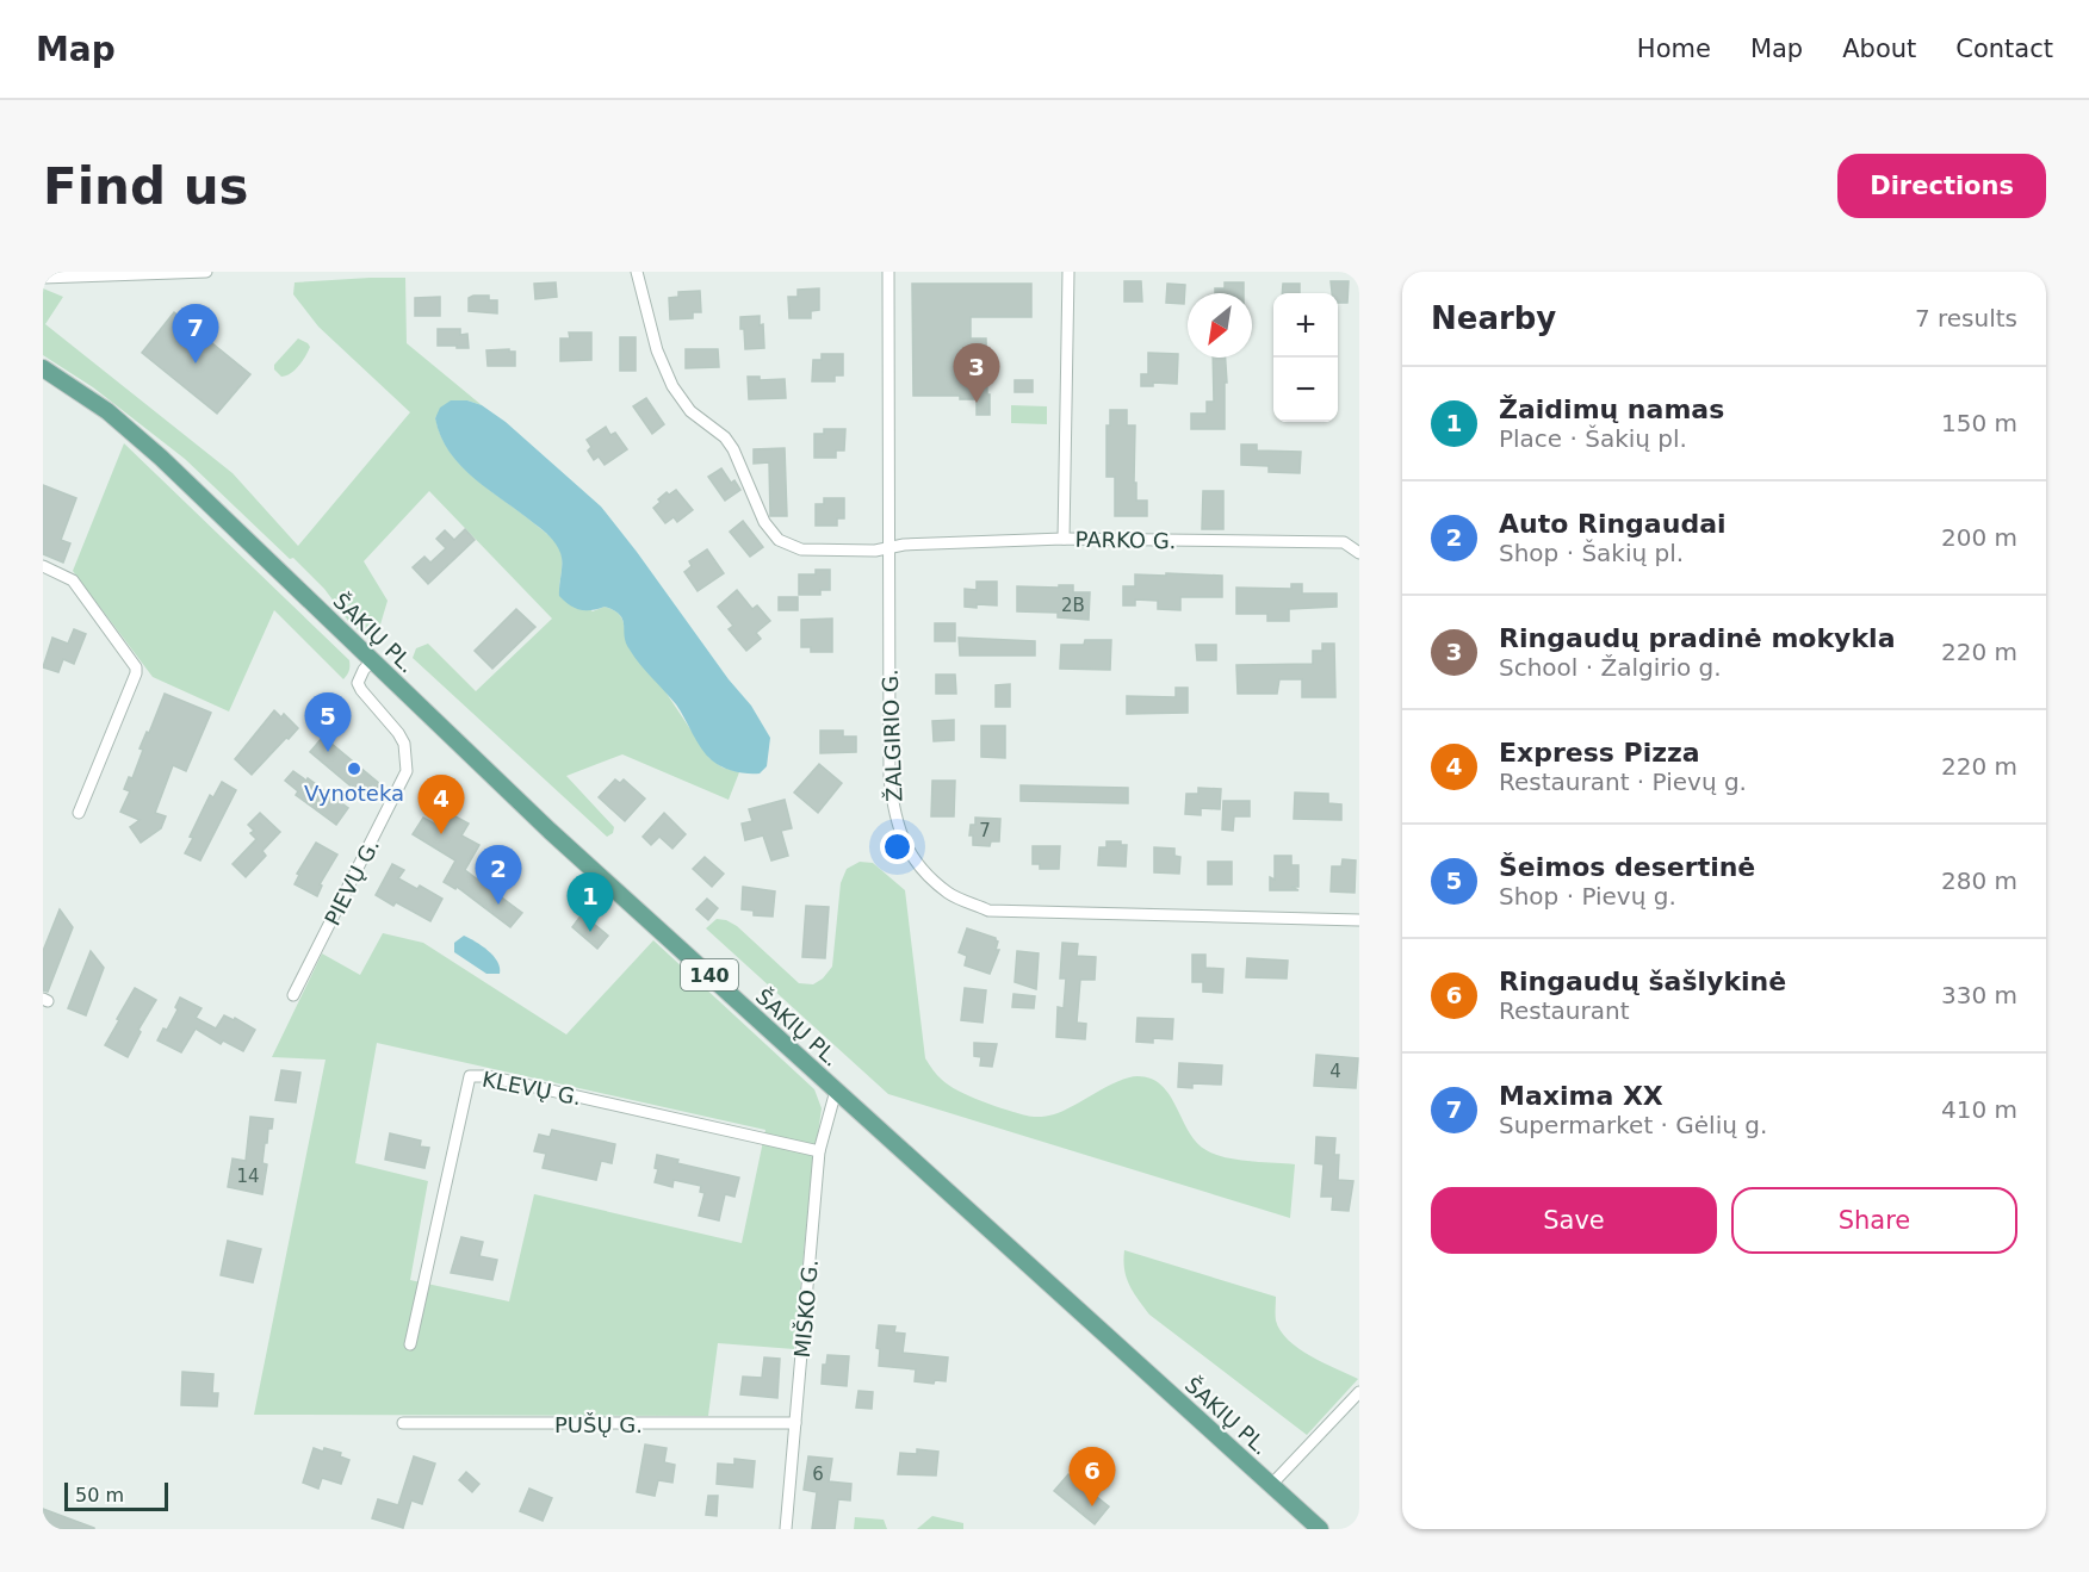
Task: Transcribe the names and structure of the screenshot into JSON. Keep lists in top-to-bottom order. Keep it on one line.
{"streets":{"main road":["ŠAKIŲ PL.","140"],"street":["PARKO G.","ŽALGIRIO G.","PIEVŲ G.","KLEVŲ G.","MIŠKO G.","PUŠŲ G."]},"crossings":[["PARKO G.","ŽALGIRIO G."],["ŠAKIŲ PL.","PIEVŲ G."],["ŠAKIŲ PL.","MIŠKO G."],["KLEVŲ G.","MIŠKO G."],["MIŠKO G.","PUŠŲ G."]],"places":["Vynoteka"],"house_numbers":["2B","7","4","14","6"],"scale_bar":"50 m","north":"bottom left","page":{"header":"Map","nav":["Home","Map","About","Contact"],"buttons":["Directions",["Save","Share"]],"title":"Find us","heading":["Nearby","7 results"],"map_buttons":["+","−"],"pins":["7","3","5","4","2","1","6"],"list":[{"mark":"1","name":"Žaidimų namas","note":"Place · Šakių pl.","value":"150 m"},{"mark":"2","name":"Auto Ringaudai","note":"Shop · Šakių pl.","value":"200 m"},{"mark":"3","name":"Ringaudų pradinė mokykla","note":"School · Žalgirio g.","value":"220 m"},{"mark":"4","name":"Express Pizza","note":"Restaurant · Pievų g.","value":"220 m"},{"mark":"5","name":"Šeimos desertinė","note":"Shop · Pievų g.","value":"280 m"},{"mark":"6","name":"Ringaudų šašlykinė","note":"Restaurant","value":"330 m"},{"mark":"7","name":"Maxima XX","note":"Supermarket · Gėlių g.","value":"410 m"}],"scale":"50 m"}}
